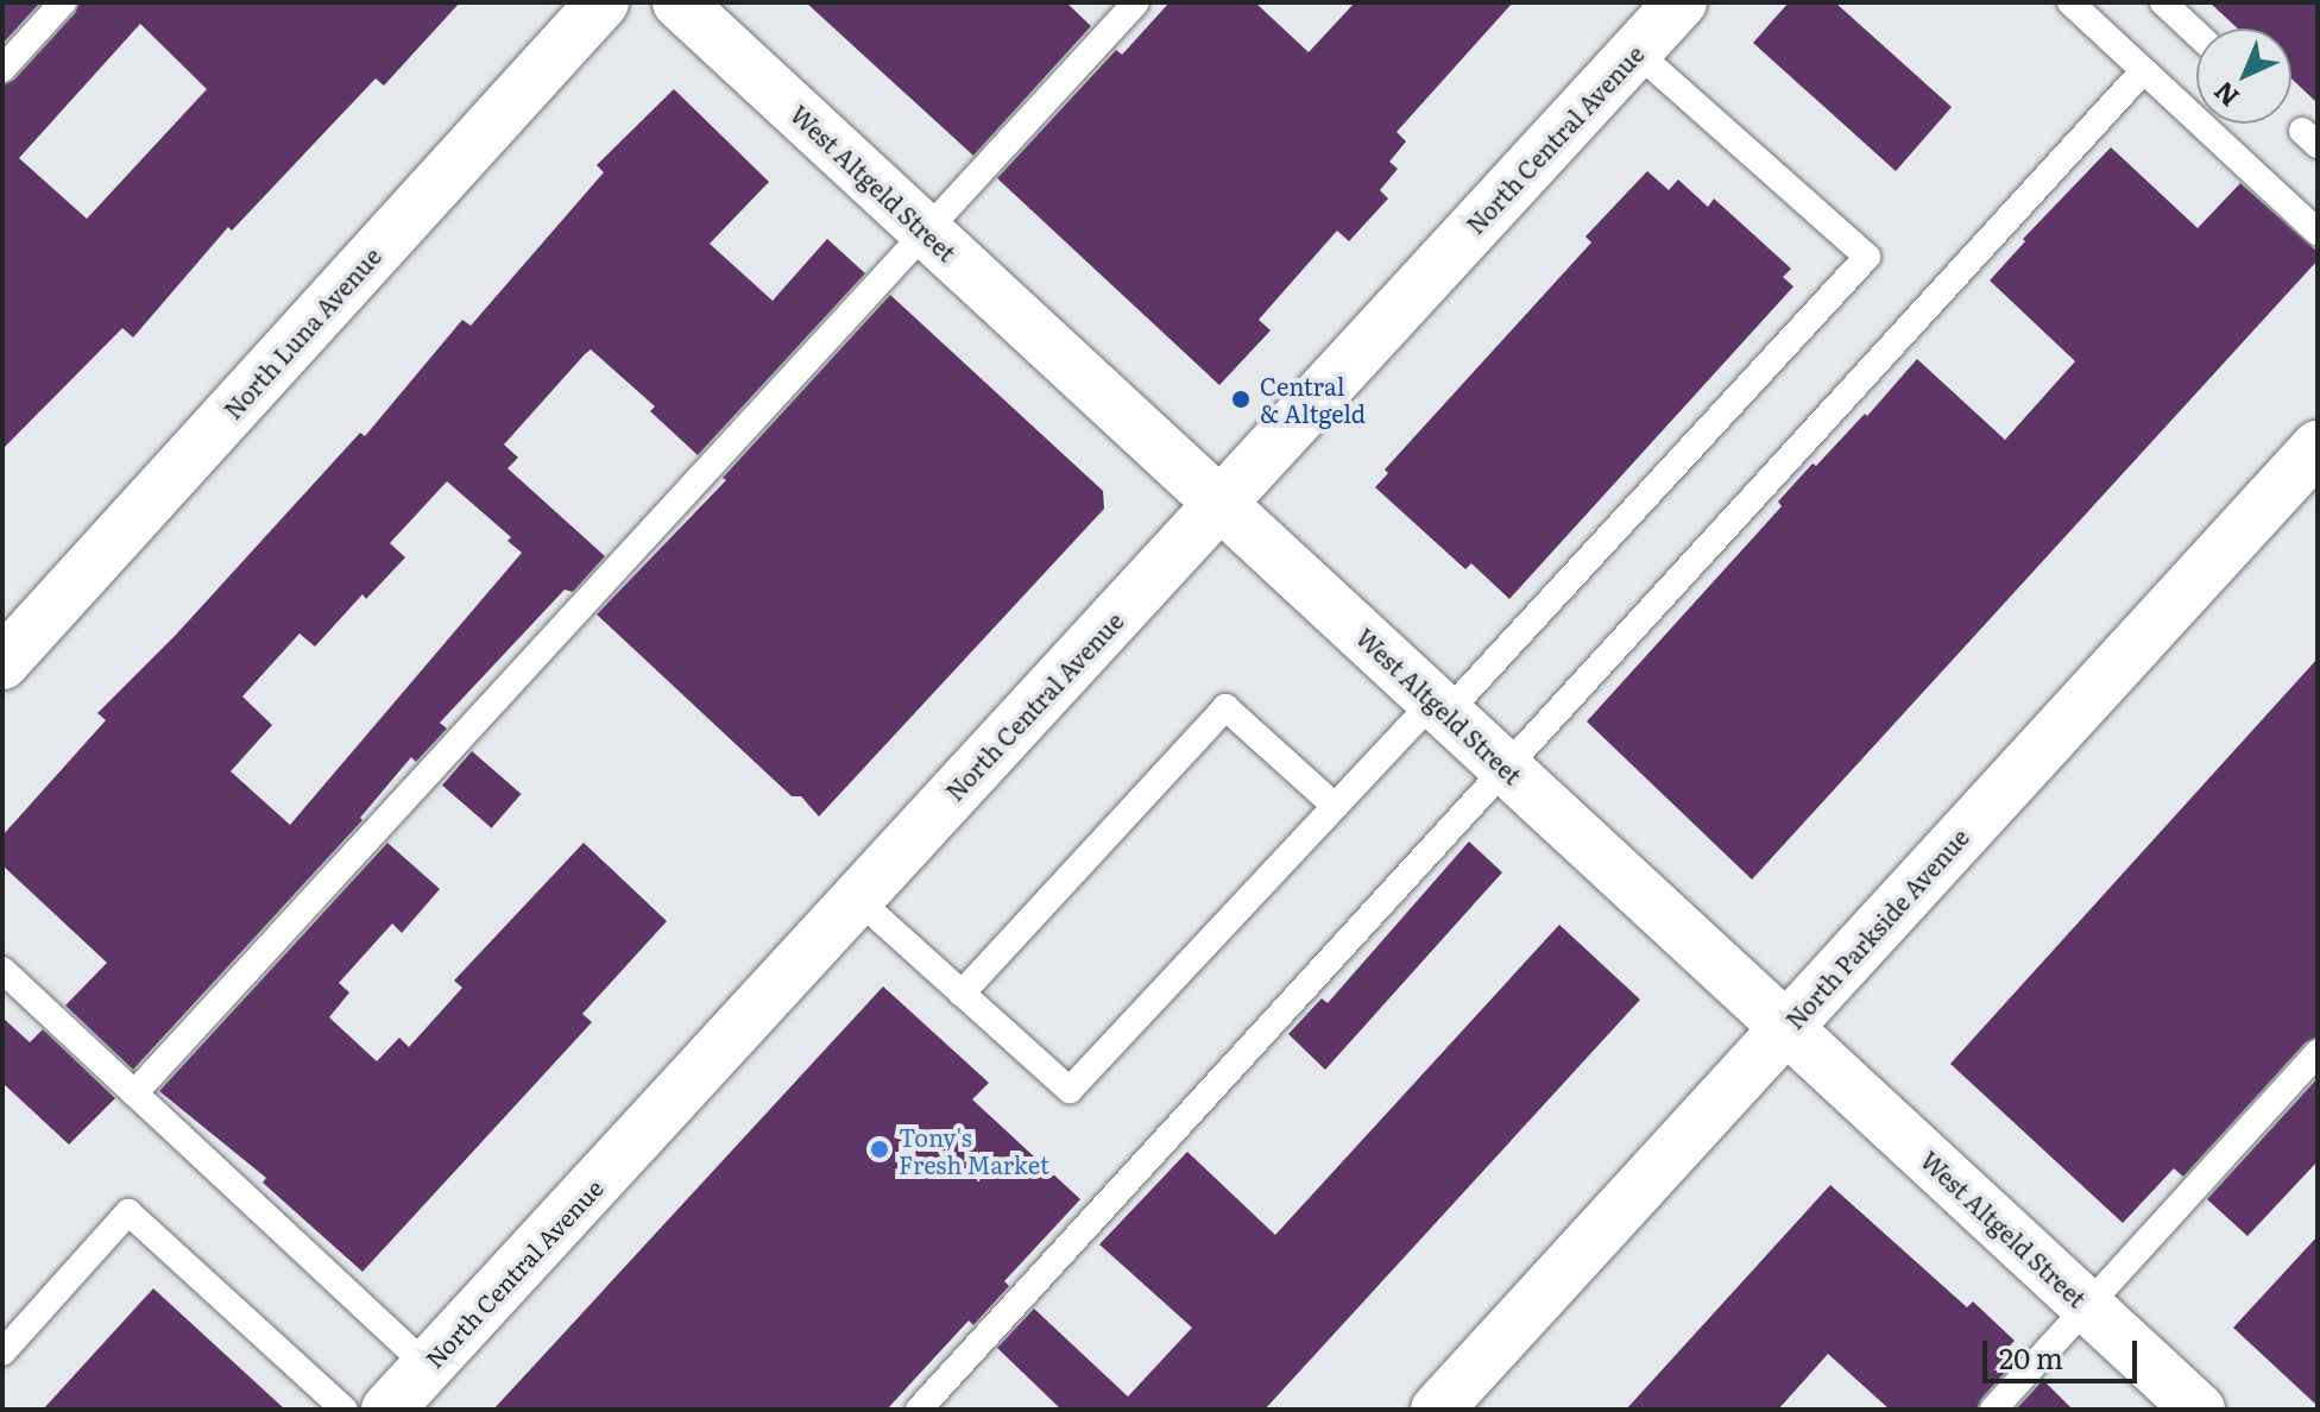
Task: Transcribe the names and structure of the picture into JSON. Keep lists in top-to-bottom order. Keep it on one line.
{"streets":{"street":["North Central Avenue","West Altgeld Street","North Luna Avenue","North Parkside Avenue"]},"crossings":[["North Central Avenue","West Altgeld Street"],["West Altgeld Street","North Parkside Avenue"]],"places":["Central & Altgeld","Tony's Fresh Market"],"scale_bar":"20 m","north":"bottom left"}
